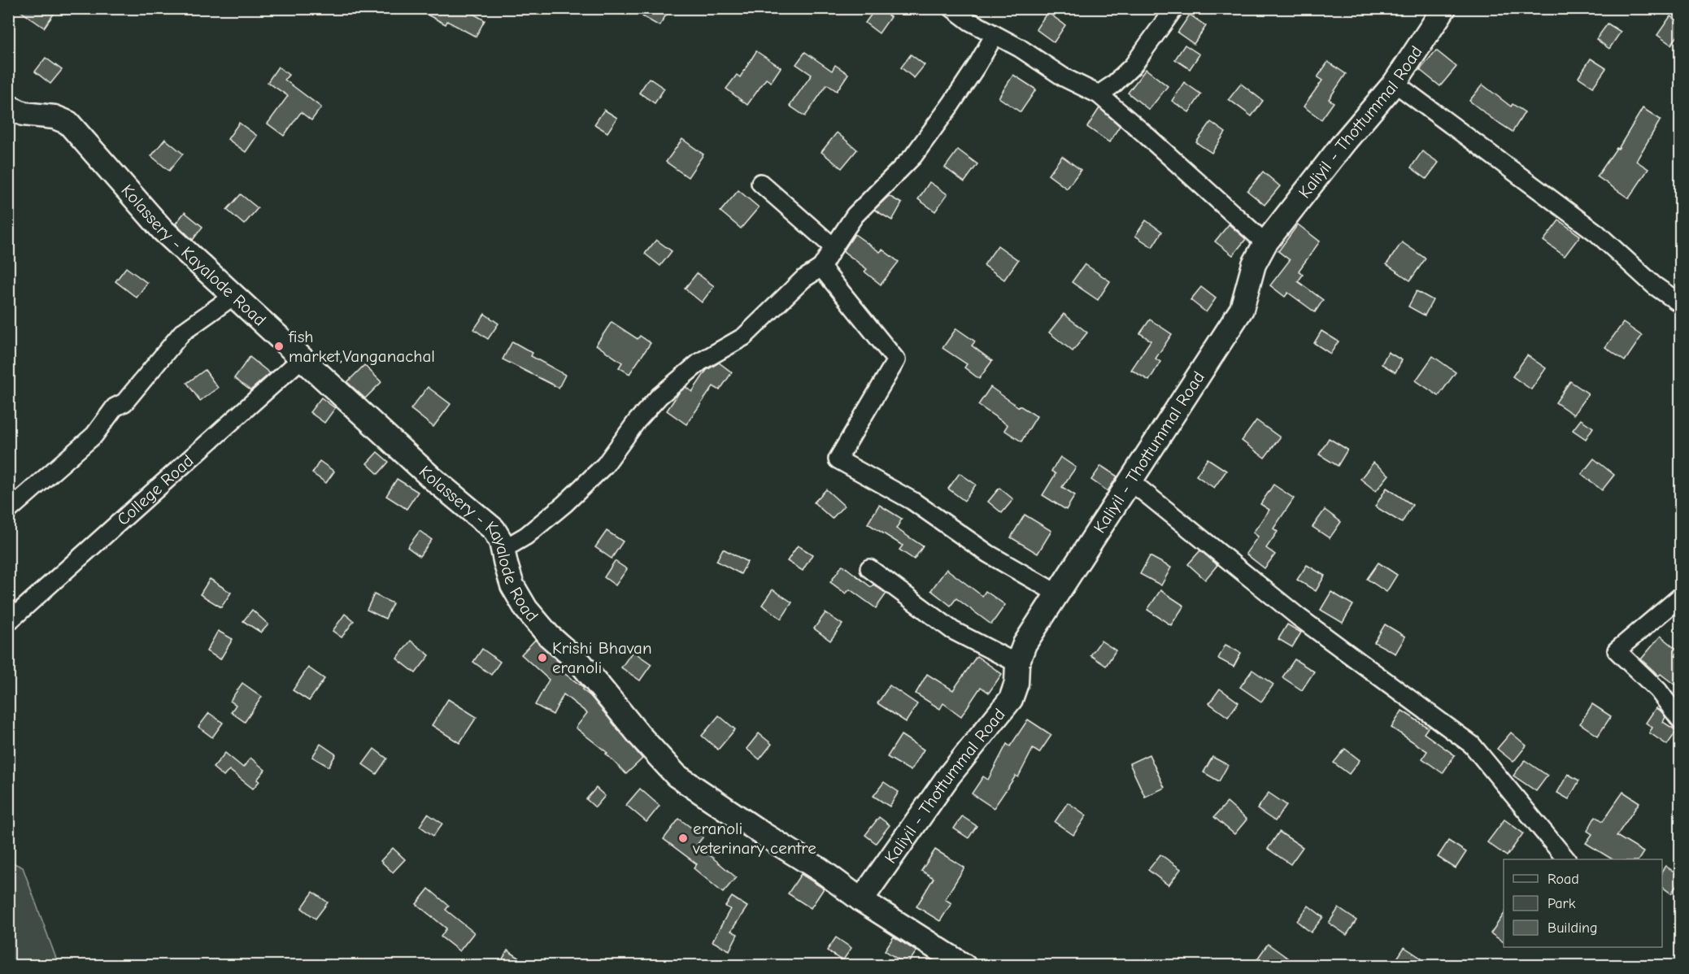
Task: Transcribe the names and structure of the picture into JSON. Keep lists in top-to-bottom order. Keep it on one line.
{"streets":{"main road":["Kaliyil - Thottummal Road","Kolassery - Kayalode Road"],"street":["College Road"]},"crossings":[["Kaliyil - Thottummal Road","Kolassery - Kayalode Road"],["Kolassery - Kayalode Road","College Road"]],"places":["fish market,Vanganachal","Krishi Bhavan eranoli","eranoli veterinary centre"],"legend":["Road","Park","Building"]}
